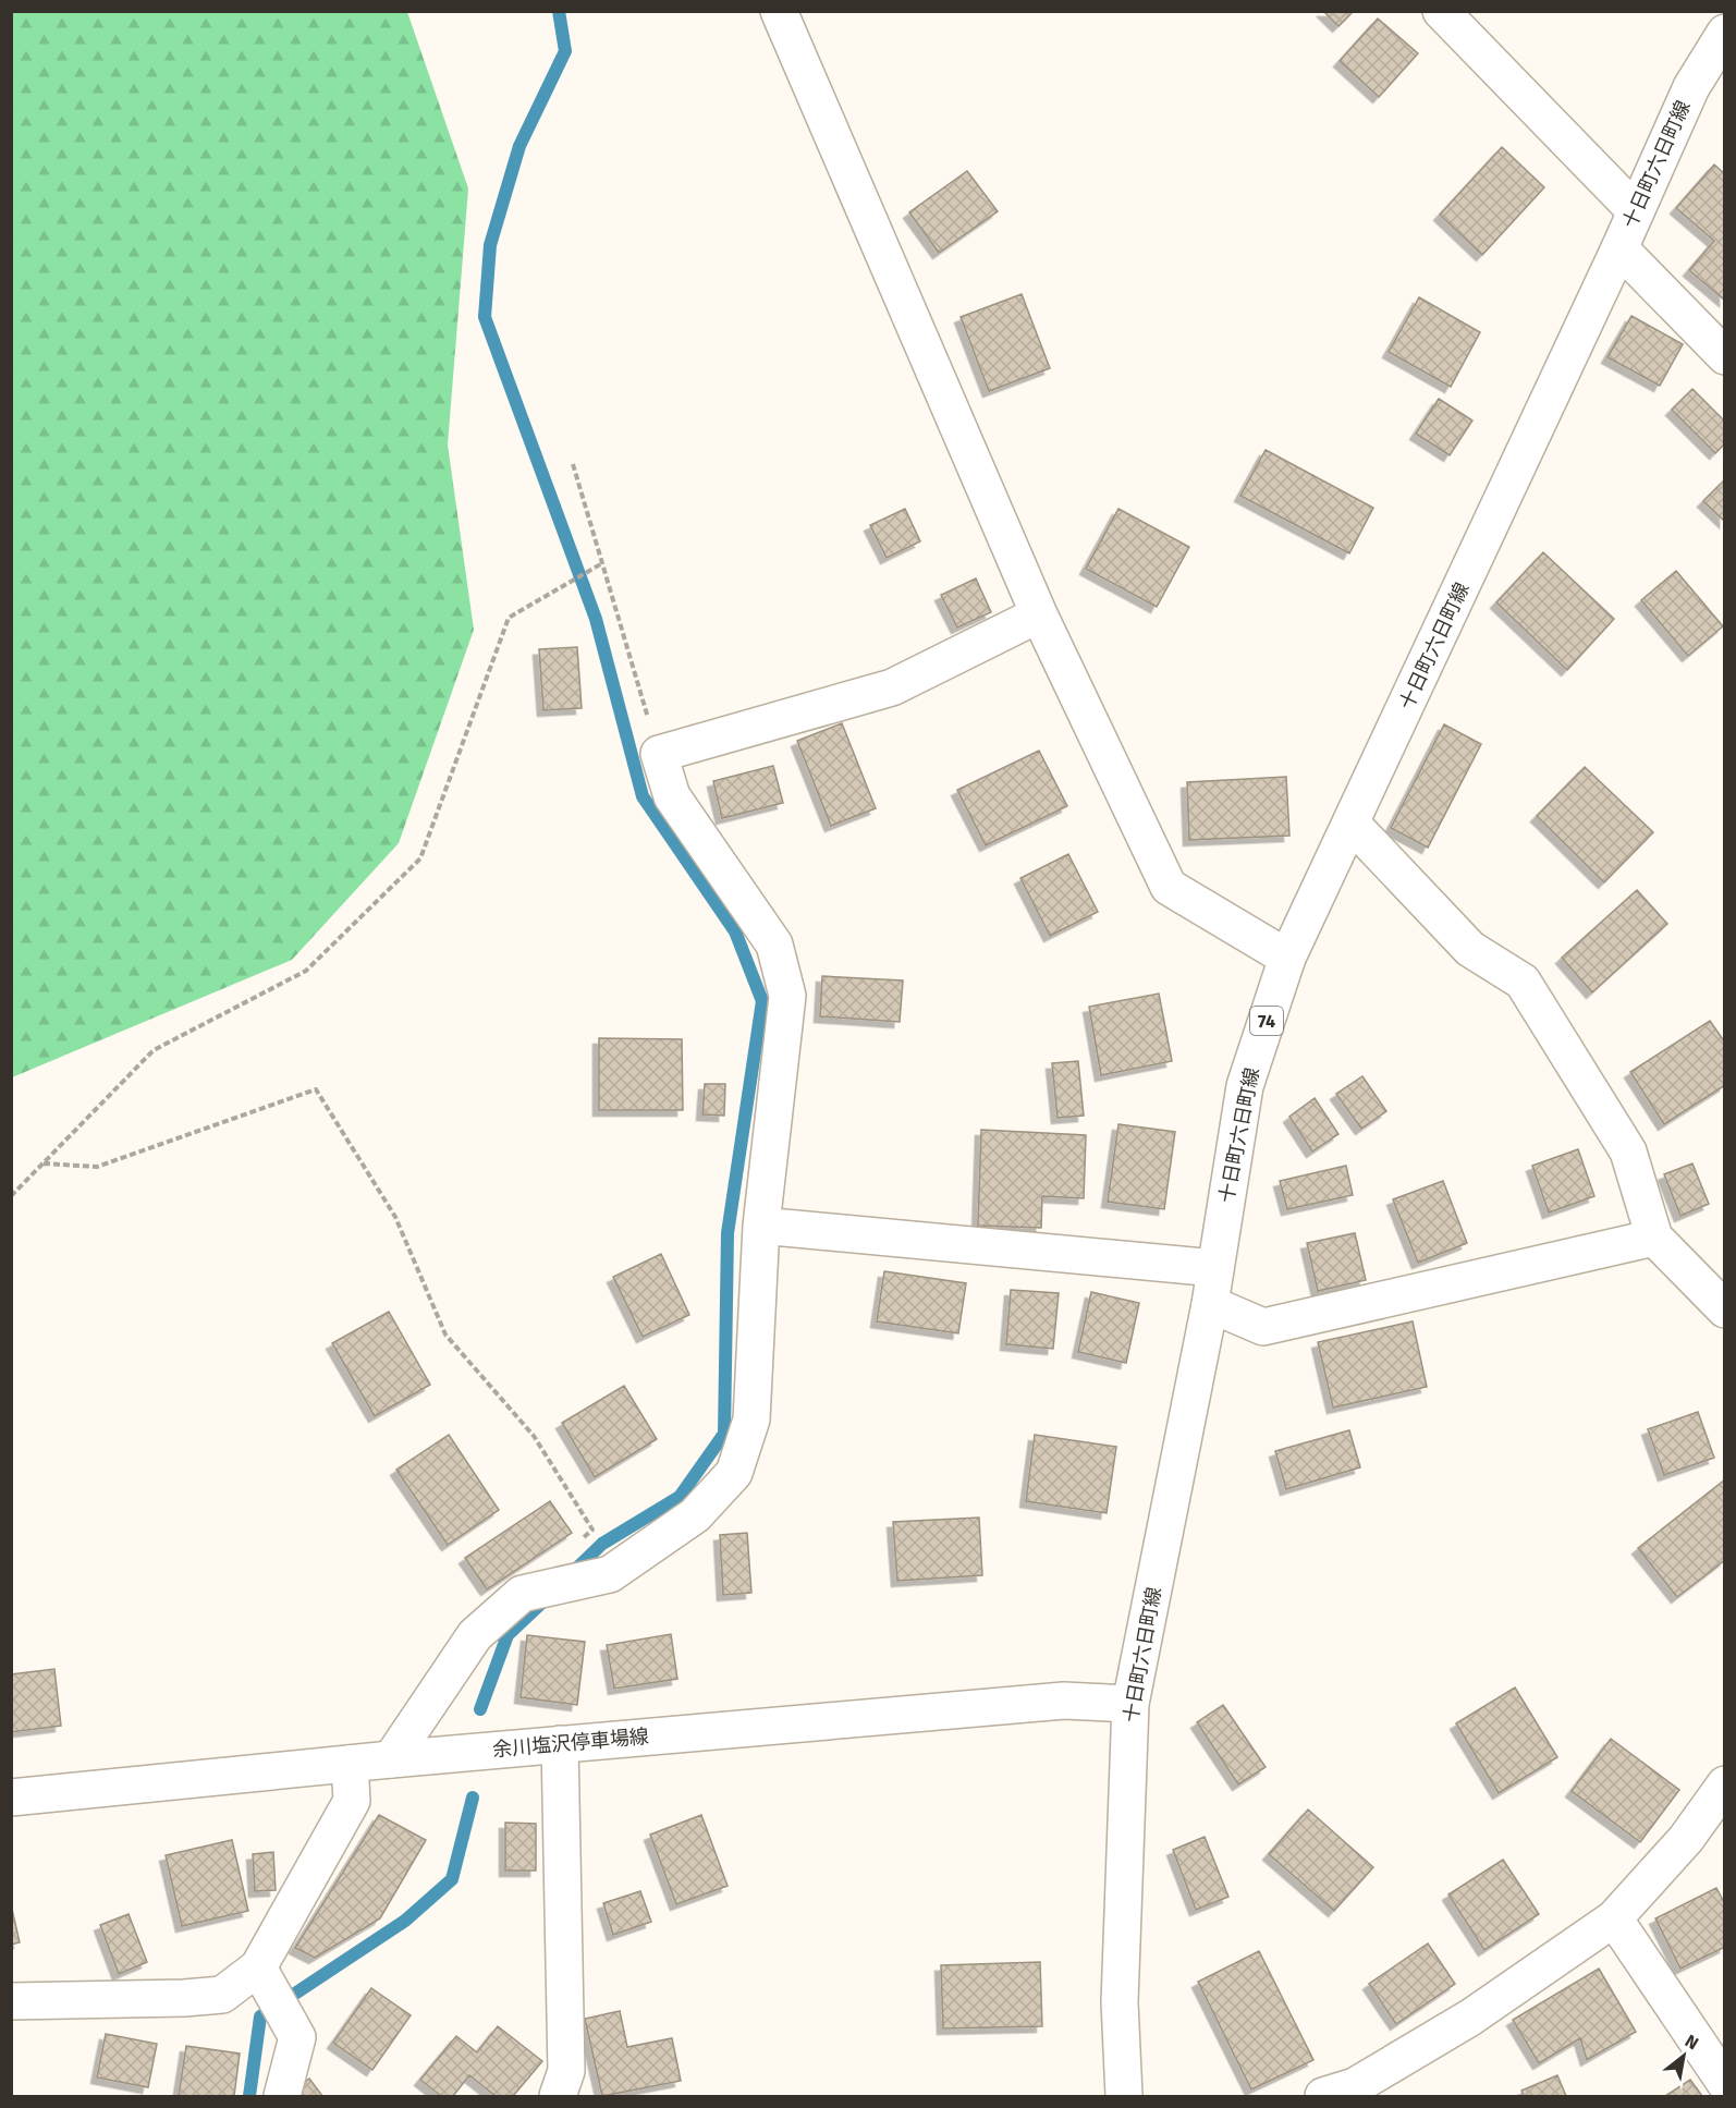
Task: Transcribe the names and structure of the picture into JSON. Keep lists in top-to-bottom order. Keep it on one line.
{"streets":{"street":["十日町六日町線","74","余川塩沢停車場線"]},"crossings":[["十日町六日町線","余川塩沢停車場線"]],"north":"top right"}
